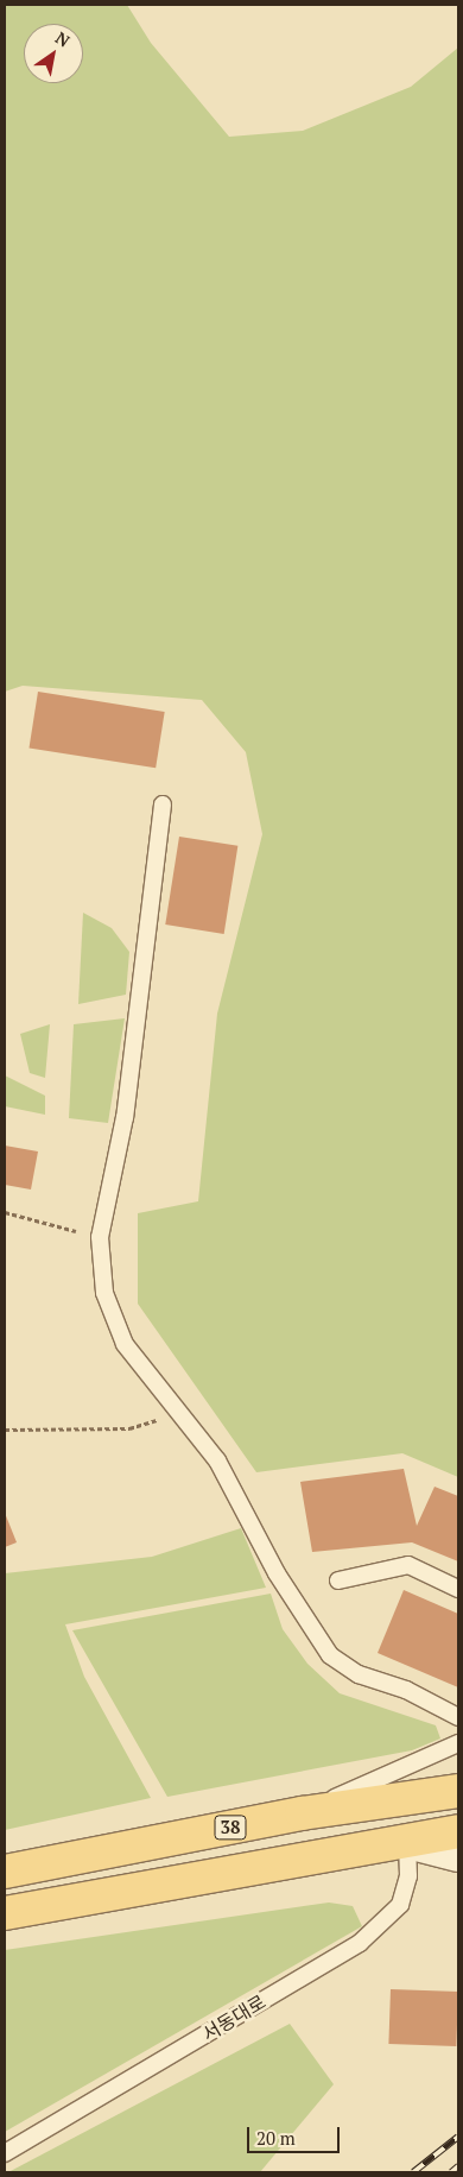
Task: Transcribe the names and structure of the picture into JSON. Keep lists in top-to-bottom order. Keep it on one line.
{"streets":{"main road":["38"],"lane":["서동대로"]},"crossings":[["38","서동대로"]],"scale_bar":"20 m","north":"top right"}
